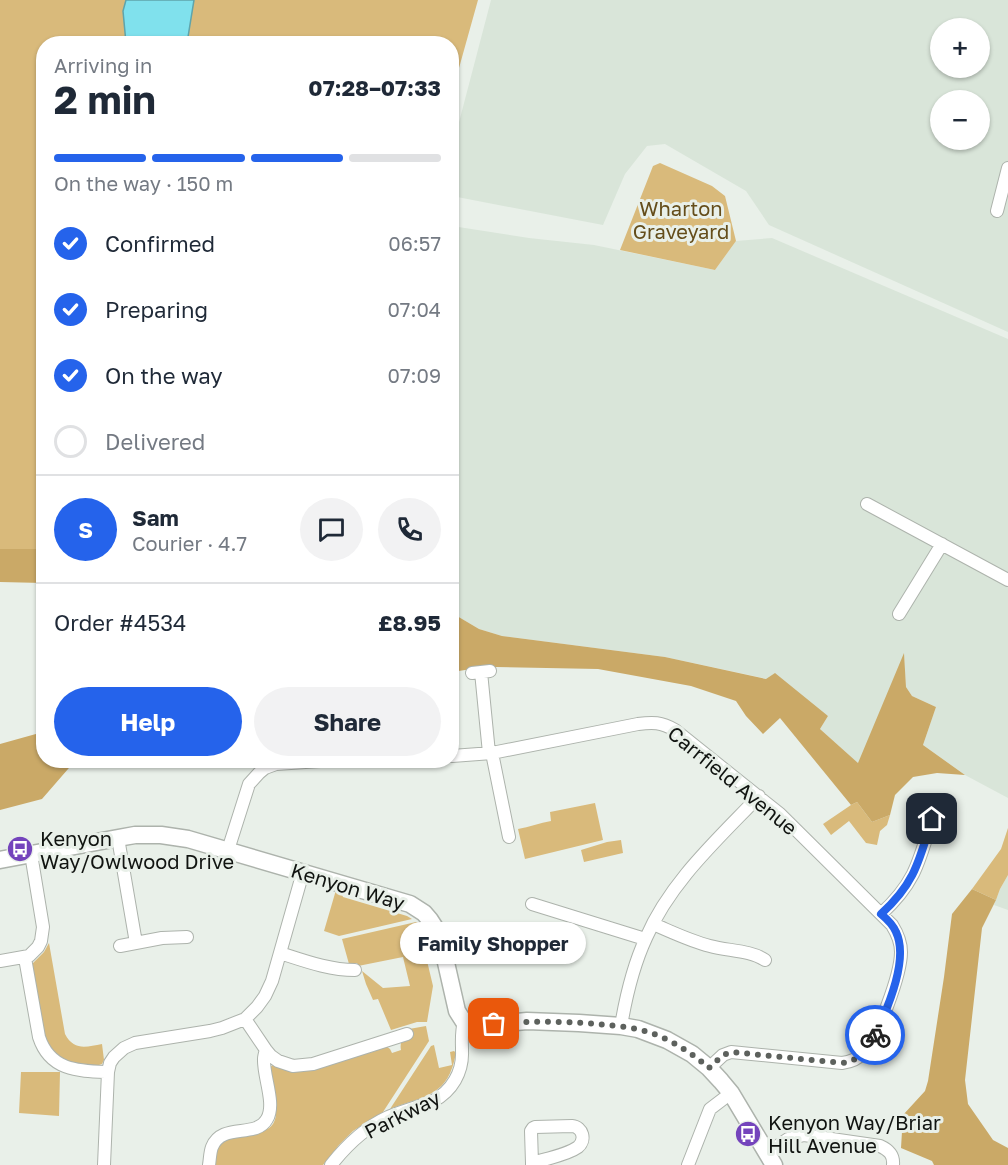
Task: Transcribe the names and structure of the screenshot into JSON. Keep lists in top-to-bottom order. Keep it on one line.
{"streets":{"street":["Carrfield Avenue","Kenyon Way","Parkway"]},"crossings":[["Kenyon Way","Parkway"]],"parks":["Wharton Graveyard"],"places":{"bus stop":["Kenyon Way/Owlwood Drive","Kenyon Way/Briar Hill Avenue"],"other":["Family Shopper"]},"page":{"map_buttons":["+","−"],"heading":["2 min","Arriving in","07:28–07:33"],"panel":["Sam","Courier · 4.7","Order #4534","£8.95"],"bar":"On the way · 150 m","list":[["Confirmed","06:57"],["Preparing","07:04"],["On the way","07:09"],"Delivered"],"round":"S","buttons":["Help","Share"],"bubble":"Family Shopper"}}
